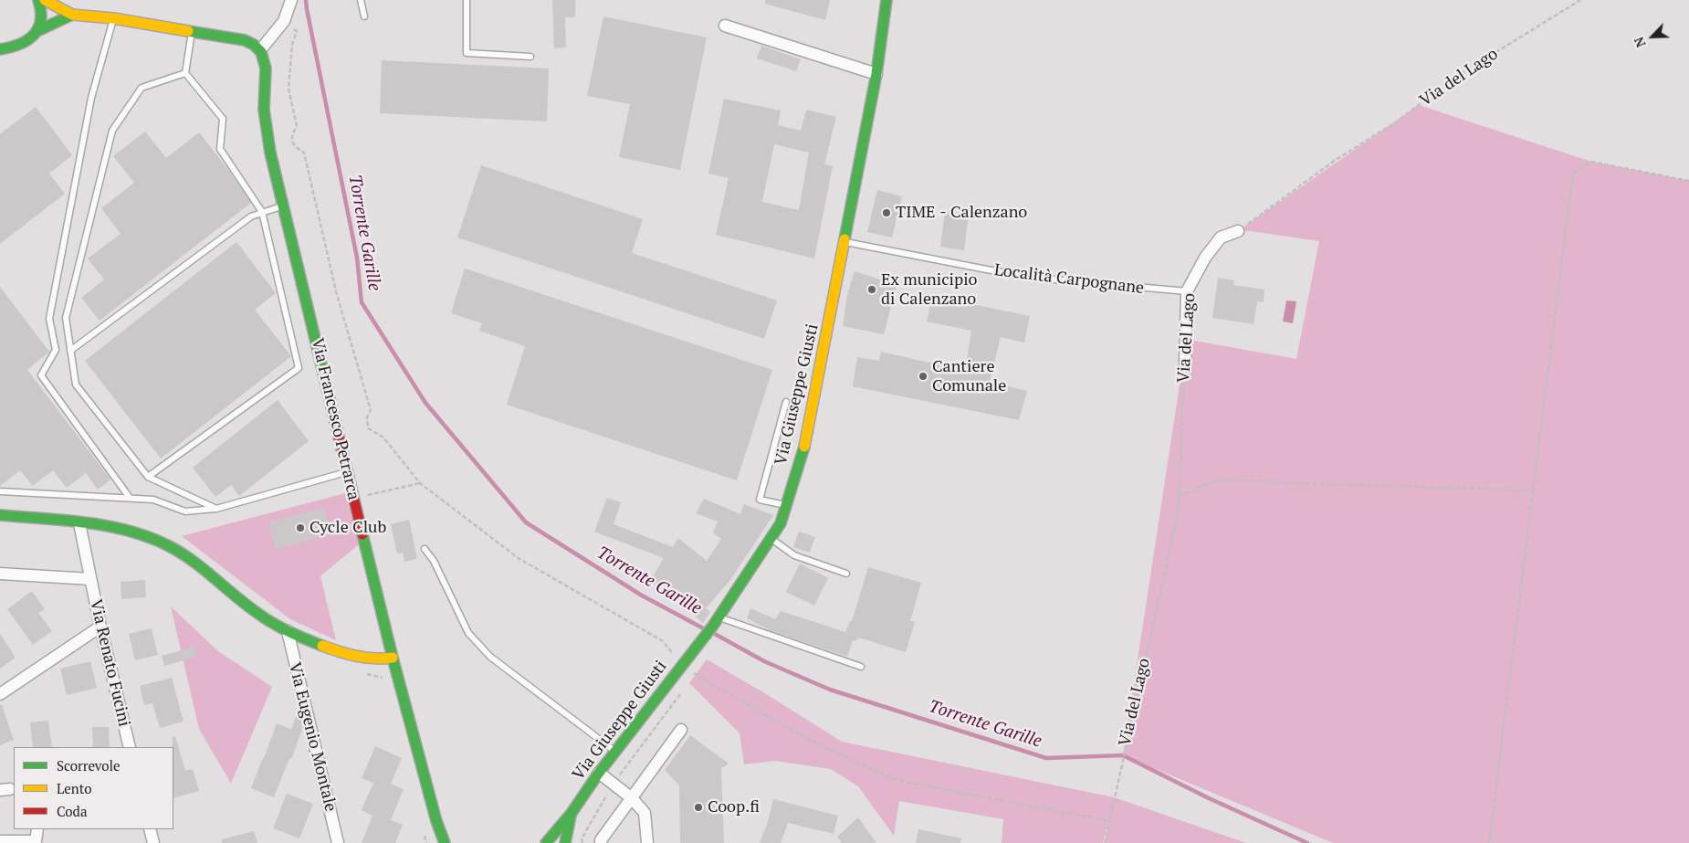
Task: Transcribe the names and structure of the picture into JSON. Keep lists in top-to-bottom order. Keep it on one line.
{"streets":{"street":["Via del Lago","Via Giuseppe Giusti","Via Francesco Petrarca","Via Renato Fucini","Via Eugenio Montale"],"lane":["Località Carpognane"]},"crossings":[["Via del Lago","Località Carpognane"],["Località Carpognane","Via Giuseppe Giusti"]],"water":["Torrente Garille"],"places":["TIME - Calenzano","Ex municipio di Calenzano","Cantiere Comunale","Cycle Club","Coop.fi"],"legend":["Scorrevole","Lento","Coda"],"north":"bottom left"}
